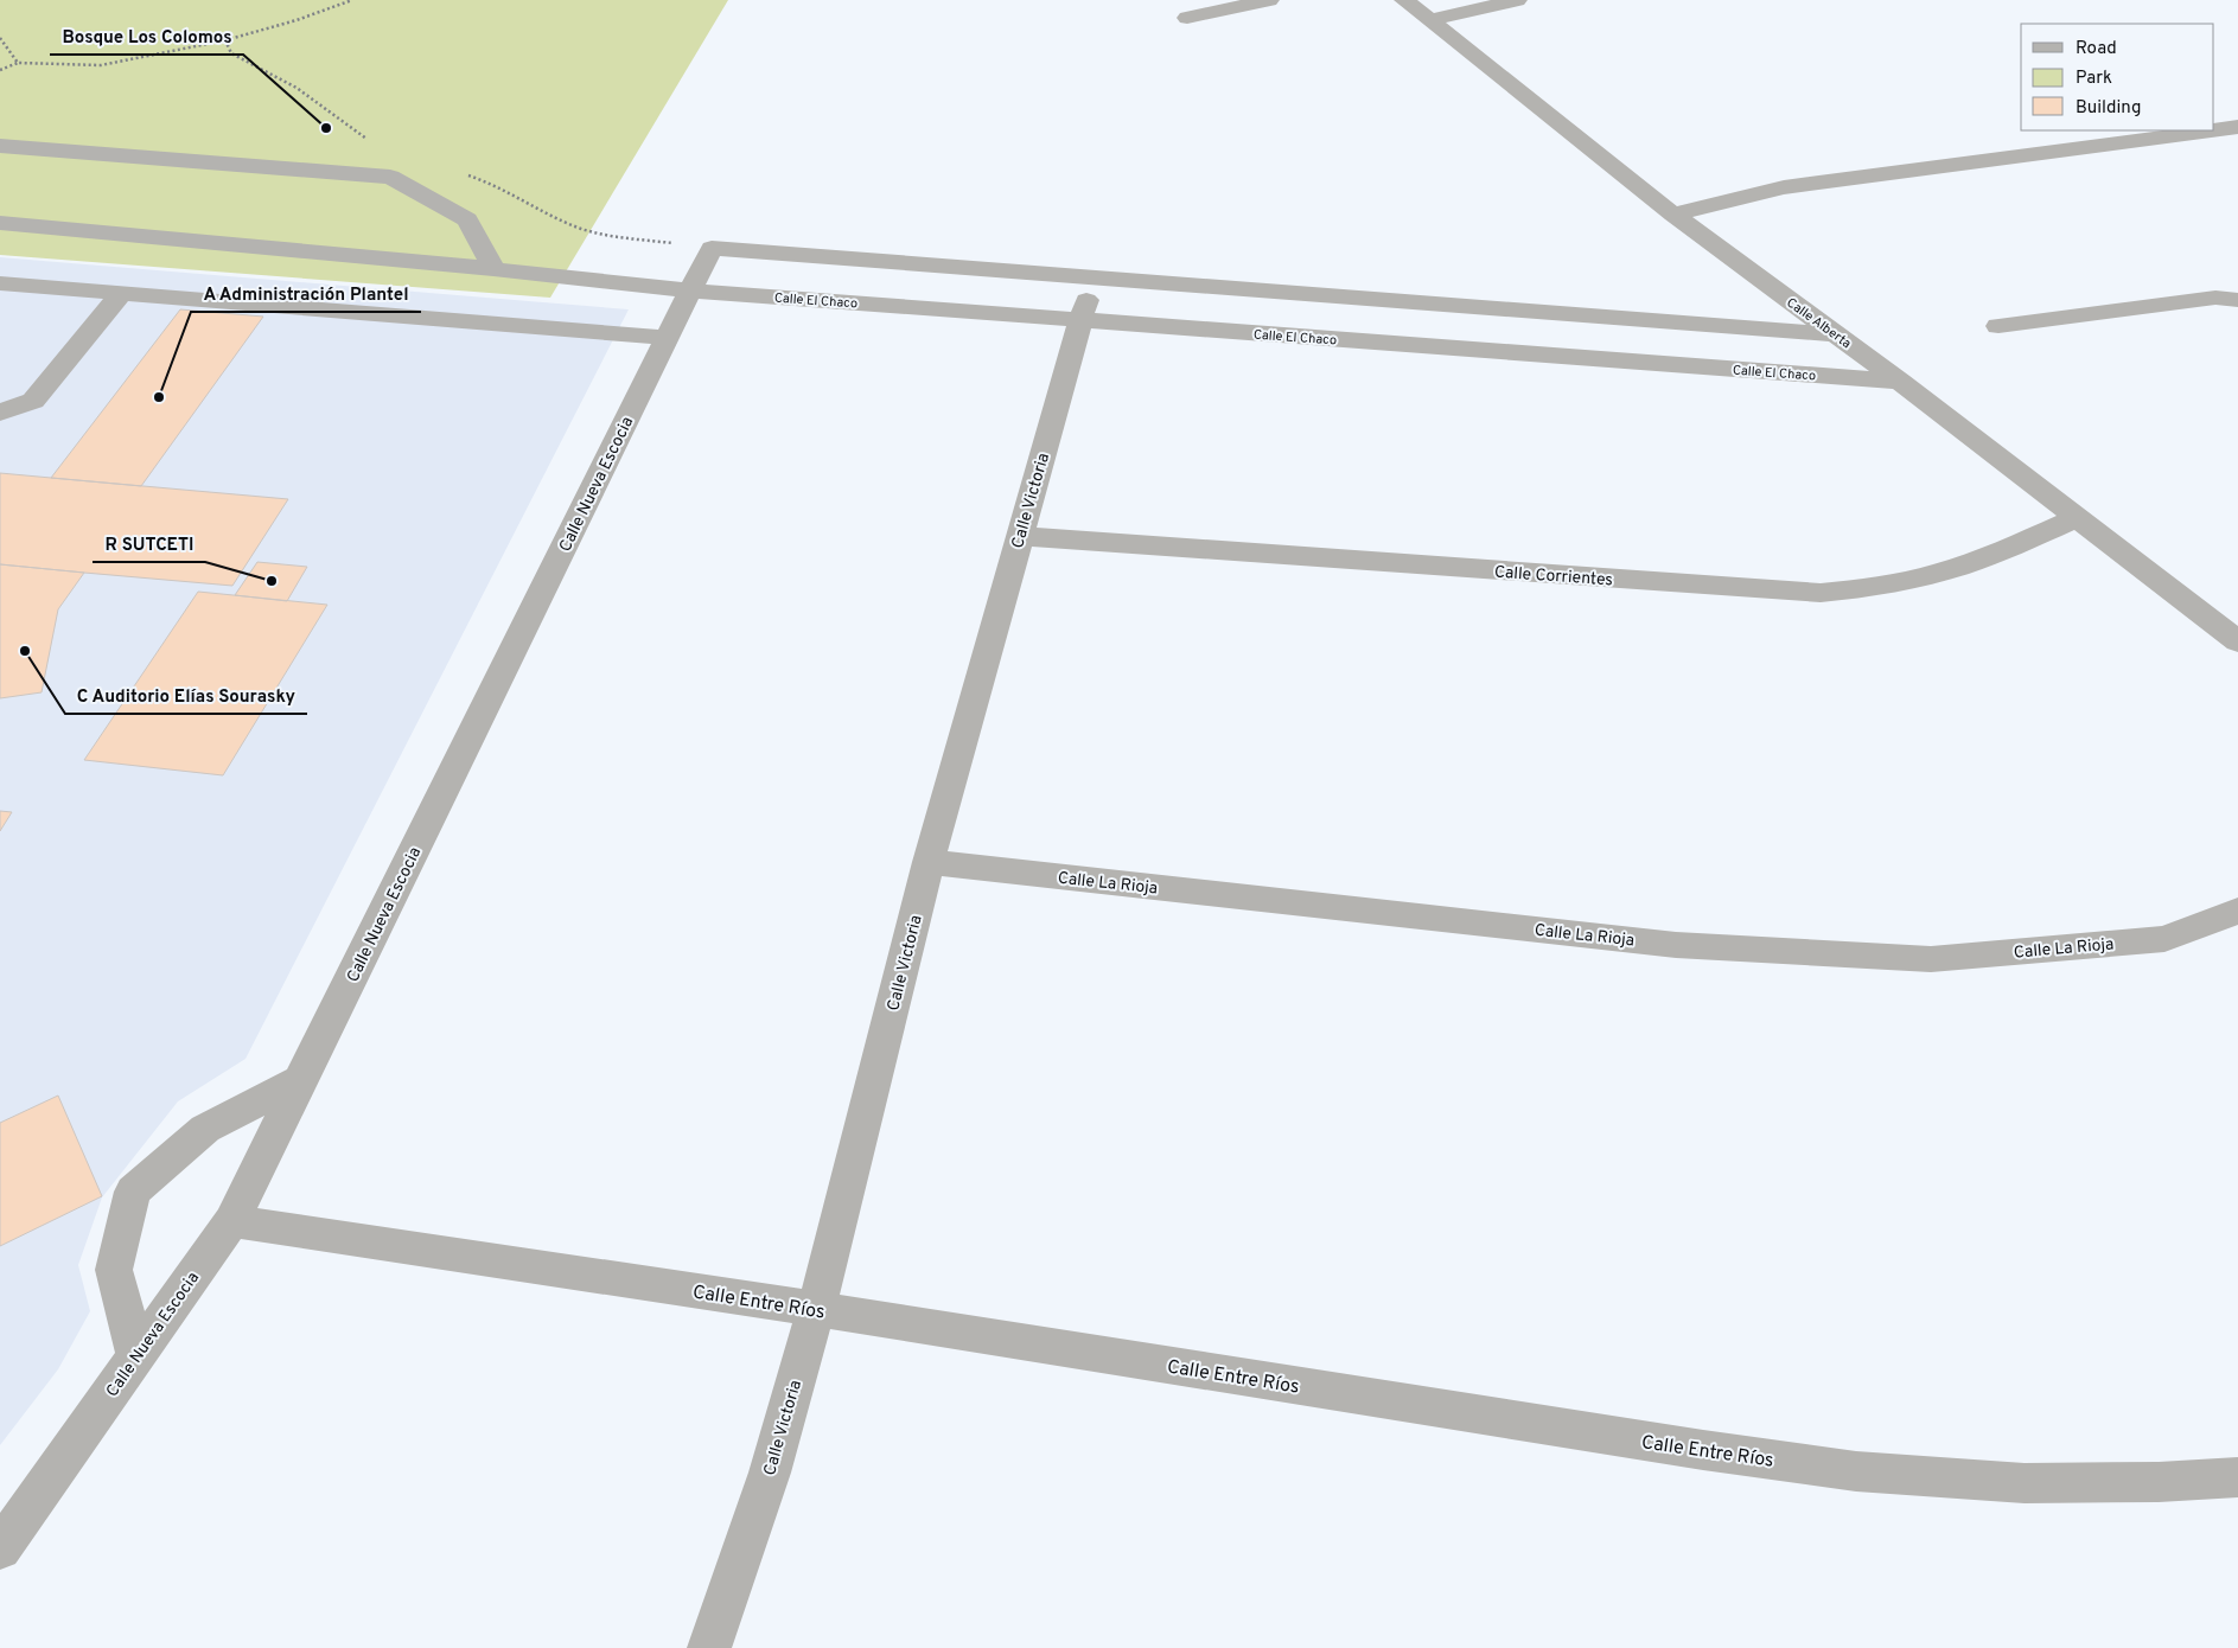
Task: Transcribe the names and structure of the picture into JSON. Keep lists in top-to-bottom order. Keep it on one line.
{"streets":{"street":["Calle El Chaco","Calle Alberta","Calle Nueva Escocia","Calle Victoria","Calle Corrientes","Calle La Rioja","Calle Entre Ríos"]},"crossings":[["Calle El Chaco","Calle Alberta"],["Calle El Chaco","Calle Nueva Escocia"],["Calle El Chaco","Calle Victoria"],["Calle Alberta","Calle Corrientes"],["Calle Nueva Escocia","Calle Entre Ríos"],["Calle Victoria","Calle Corrientes"],["Calle Victoria","Calle La Rioja"],["Calle Victoria","Calle Entre Ríos"]],"places":["Bosque Los Colomos","A Administración Plantel","R SUTCETI","C Auditorio Elías Sourasky"],"legend":["Road","Park","Building"]}
